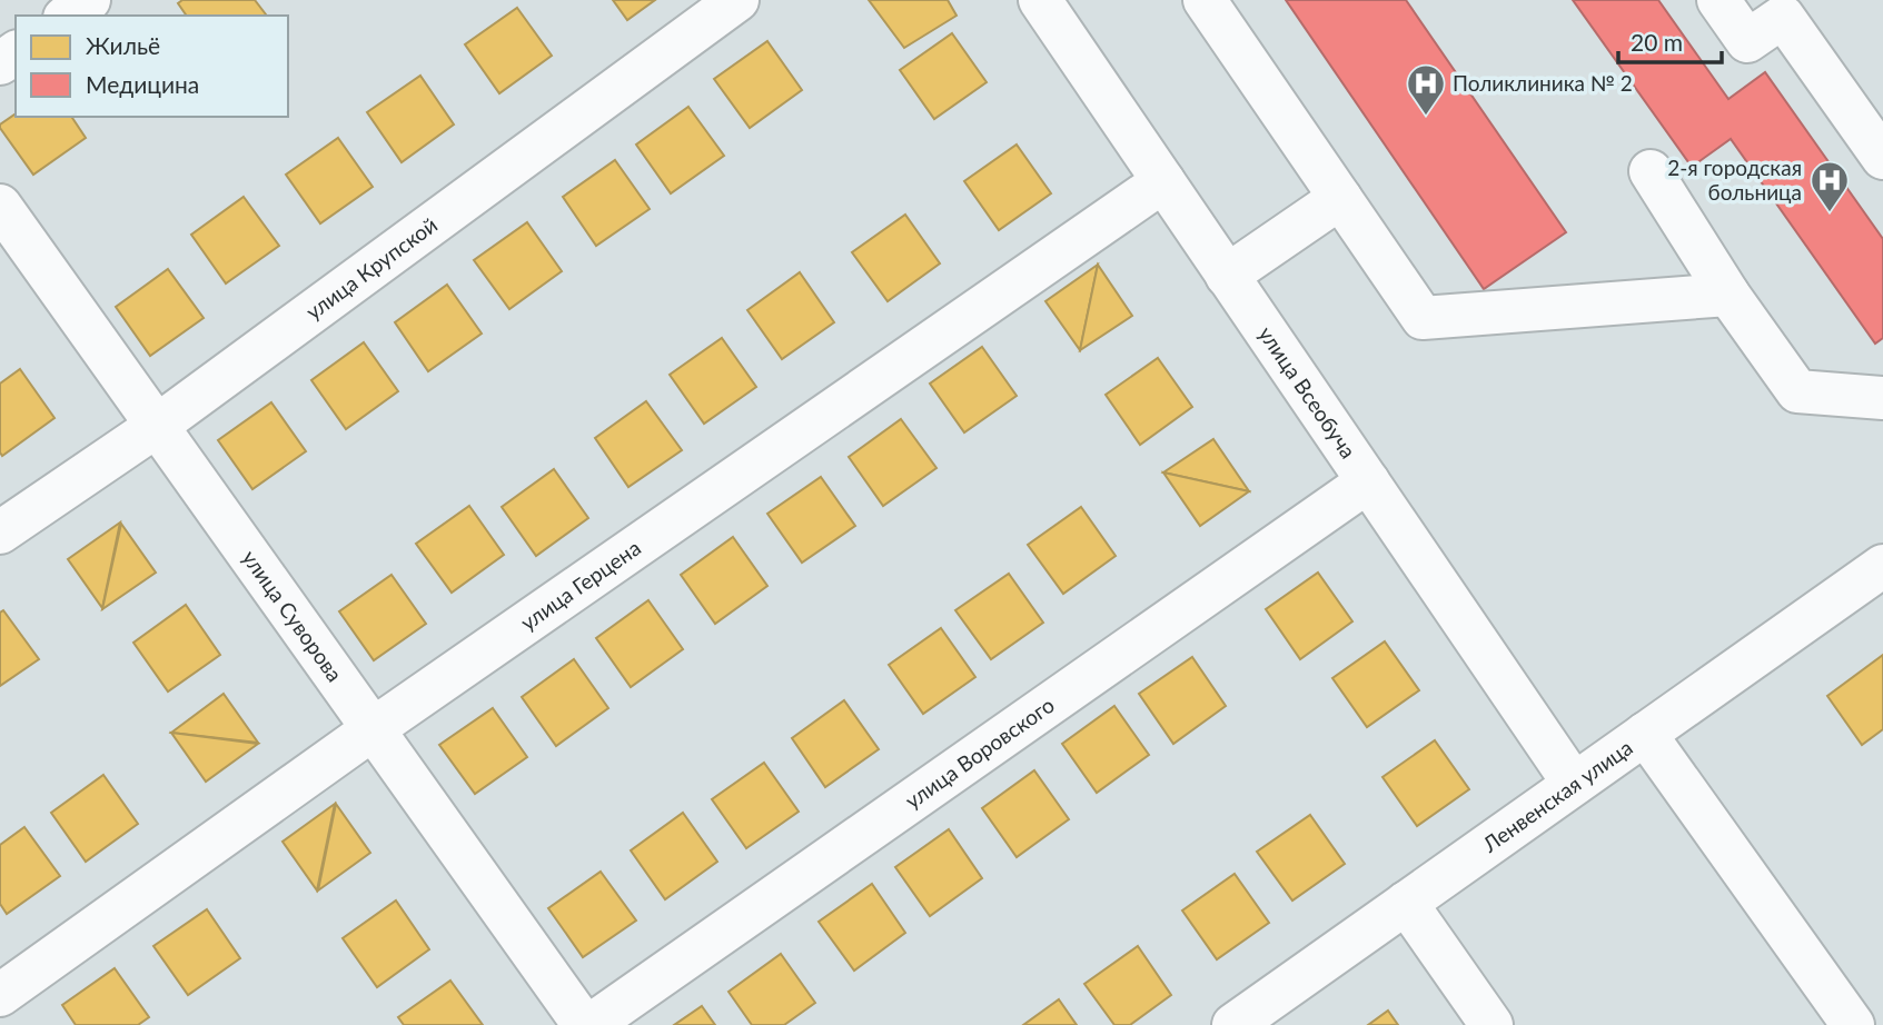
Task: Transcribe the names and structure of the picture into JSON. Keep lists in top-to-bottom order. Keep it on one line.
{"streets":{"street":["улица Крупской","улица Всеобуча","улица Герцена","улица Суворова","улица Воровского","Ленвенская улица"]},"crossings":[["улица Крупской","улица Суворова"],["улица Всеобуча","улица Герцена"],["улица Всеобуча","улица Воровского"],["улица Всеобуча","Ленвенская улица"],["улица Герцена","улица Суворова"]],"places":{"hospital":["Поликлиника № 2","2-я городская больница"]},"legend":["Жильё","Медицина"],"scale_bar":"20 m"}
